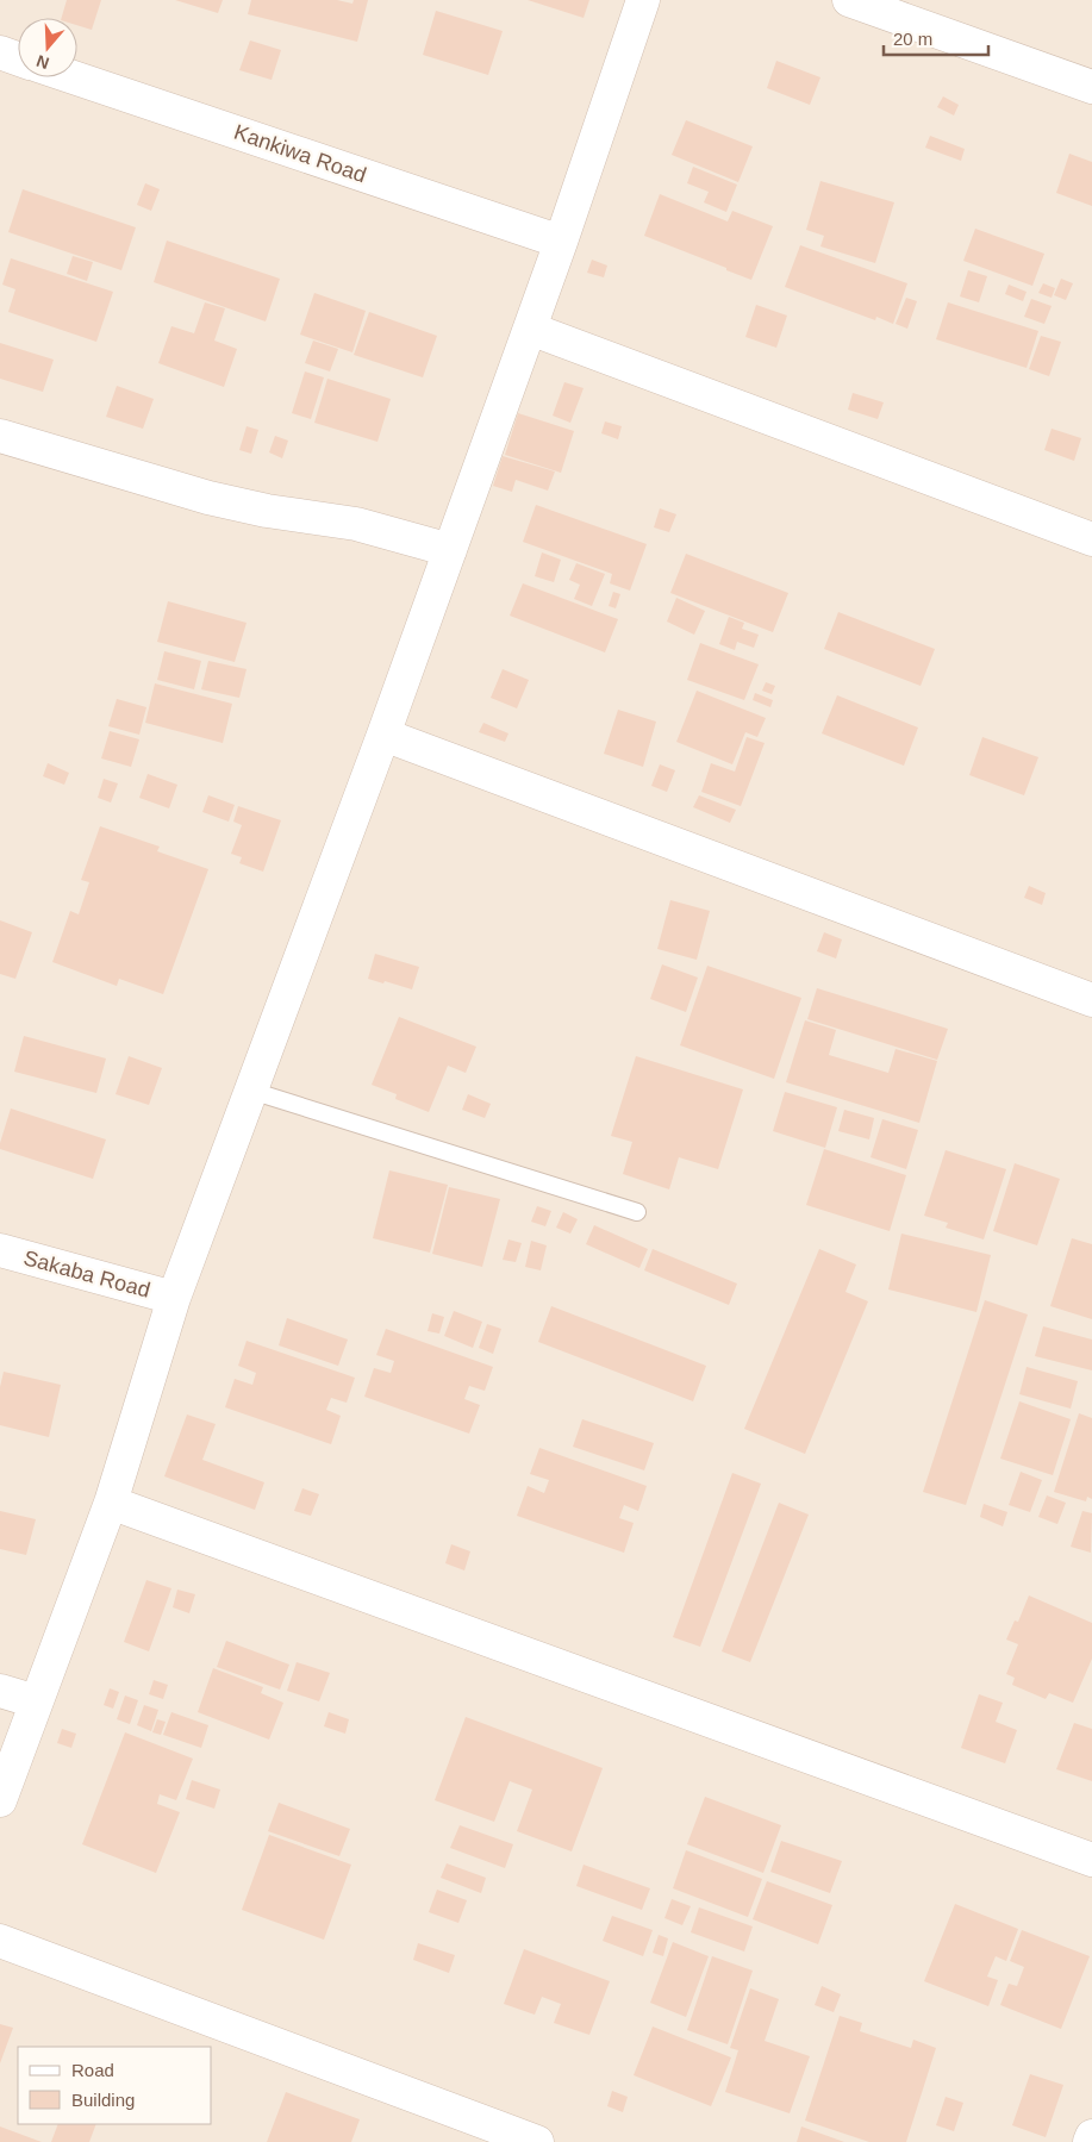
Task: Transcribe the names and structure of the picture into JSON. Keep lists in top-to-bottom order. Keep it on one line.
{"streets":{"street":["Kankiwa Road","Sakaba Road"]},"legend":["Road","Building"],"scale_bar":"20 m","north":"bottom"}
